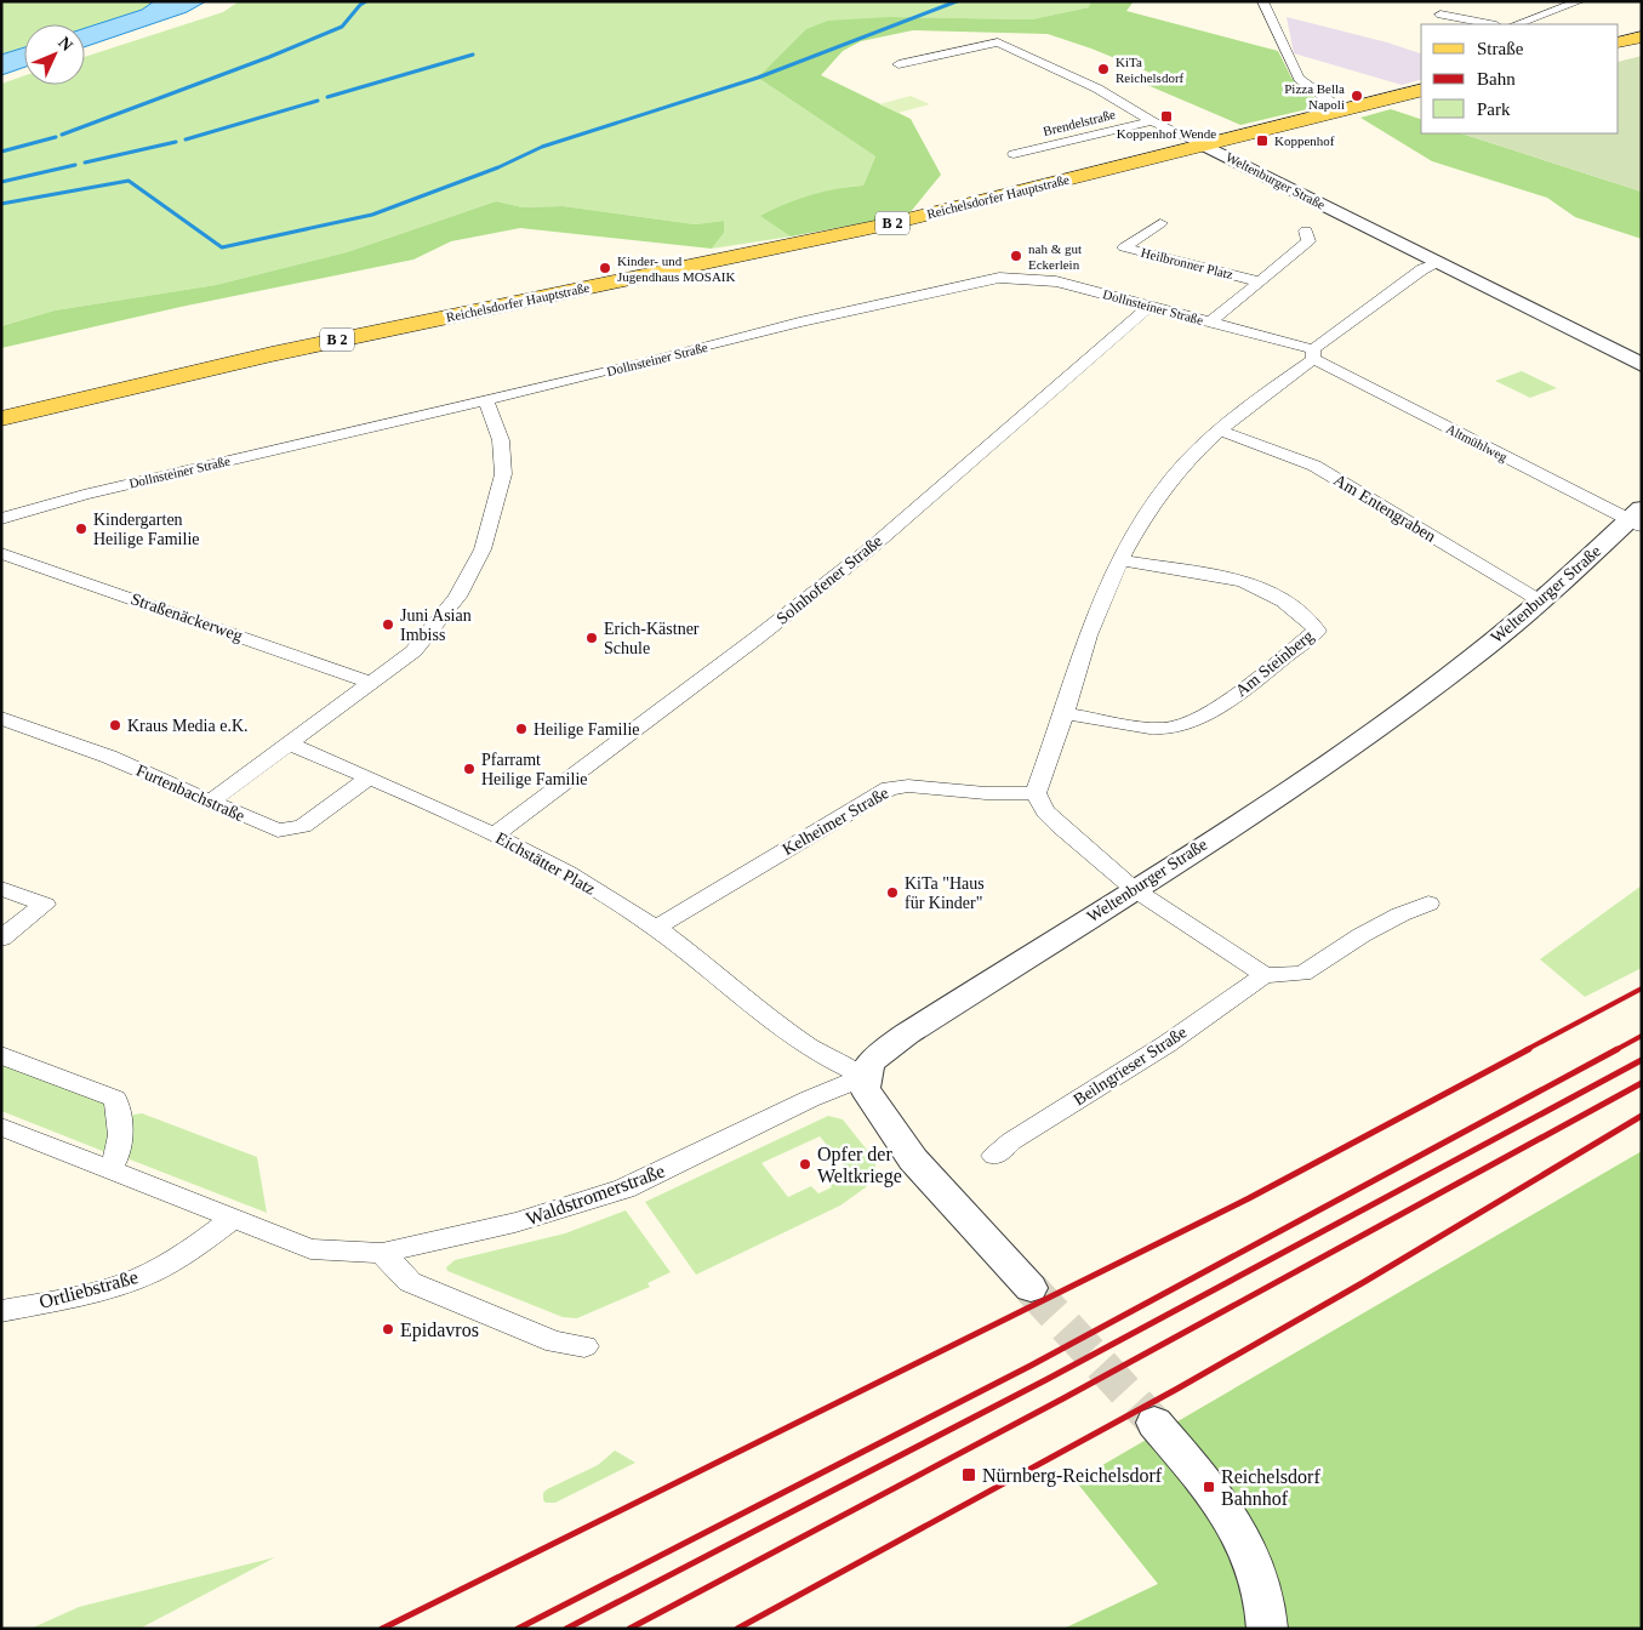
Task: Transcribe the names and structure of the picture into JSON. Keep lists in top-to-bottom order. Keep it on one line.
{"streets":{"main road":["Reichelsdorfer Hauptstraße","B 2"],"street":["Brendelstraße","Weltenburger Straße","Heilbronner Platz","Dollnsteiner Straße","Altmühlweg","Am Entengraben","Solnhofener Straße","Straßenäckerweg","Am Steinberg","Furtenbachstraße","Kelheimer Straße","Eichstätter Platz","Beilngrieser Straße","Waldstromerstraße","Ortliebstraße"]},"crossings":[["Weltenburger Straße","Reichelsdorfer Hauptstraße"],["Weltenburger Straße","Altmühlweg"],["Weltenburger Straße","Am Entengraben"],["Weltenburger Straße","Eichstätter Platz"],["Weltenburger Straße","Waldstromerstraße"],["Heilbronner Platz","Dollnsteiner Straße"],["Dollnsteiner Straße","Altmühlweg"],["Dollnsteiner Straße","Solnhofener Straße"],["Solnhofener Straße","Eichstätter Platz"],["Furtenbachstraße","Eichstätter Platz"],["Kelheimer Straße","Eichstätter Platz"],["Eichstätter Platz","Waldstromerstraße"],["Waldstromerstraße","Ortliebstraße"]],"places":{"other":["KiTa Reichelsdorf","Pizza Bella Napoli","nah & gut Eckerlein","Kinder- und Jugendhaus MOSAIK","Kindergarten Heilige Familie","Juni Asian Imbiss","Erich-Kästner Schule","Kraus Media e.K.","Heilige Familie","Pfarramt Heilige Familie","KiTa \"Haus für Kinder\"","Opfer der Weltkriege","Epidavros"],"transit":["Koppenhof Wende","Koppenhof","Nürnberg-Reichelsdorf","Reichelsdorf Bahnhof"]},"legend":["Straße","Bahn","Park"],"north":"top right"}
